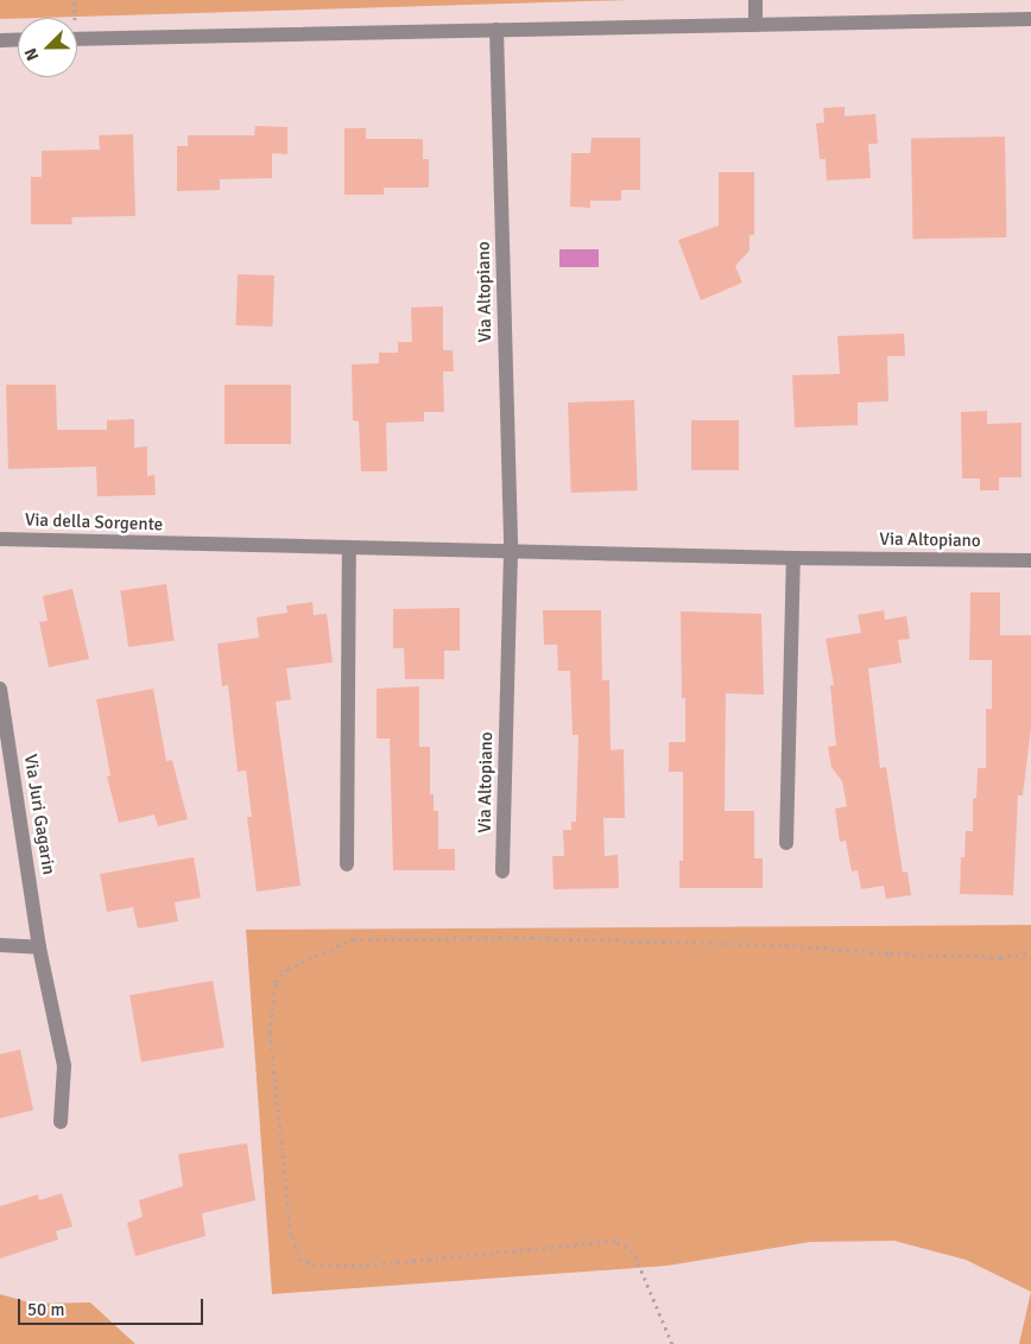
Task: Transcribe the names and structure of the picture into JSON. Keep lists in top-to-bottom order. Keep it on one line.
{"streets":{"street":["Via Altopiano","Via della Sorgente","Via Juri Gagarin"]},"crossings":[["Via Altopiano","Via della Sorgente"]],"scale_bar":"50 m","north":"bottom left"}
